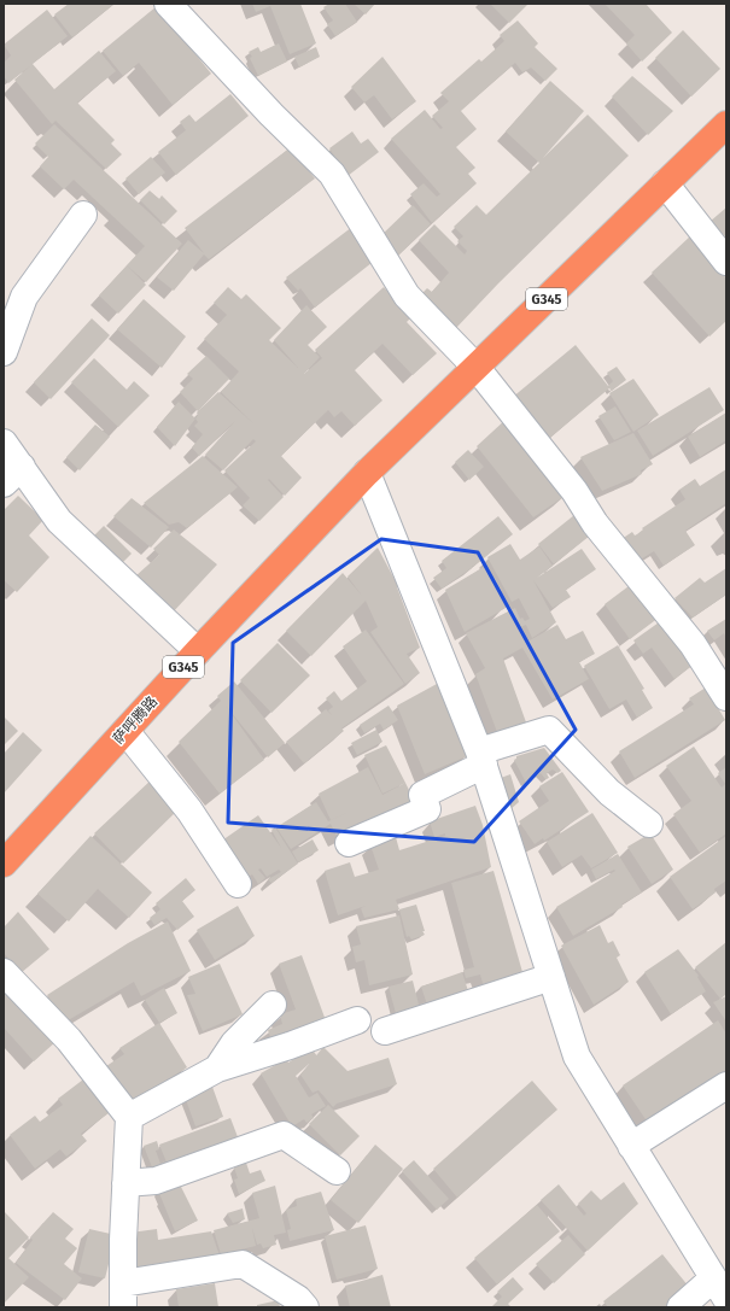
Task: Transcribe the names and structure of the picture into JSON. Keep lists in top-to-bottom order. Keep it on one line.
{"streets":{"highway":["G345","萨呼腾路"]},"crossings":[["G345","萨呼腾路"]]}
